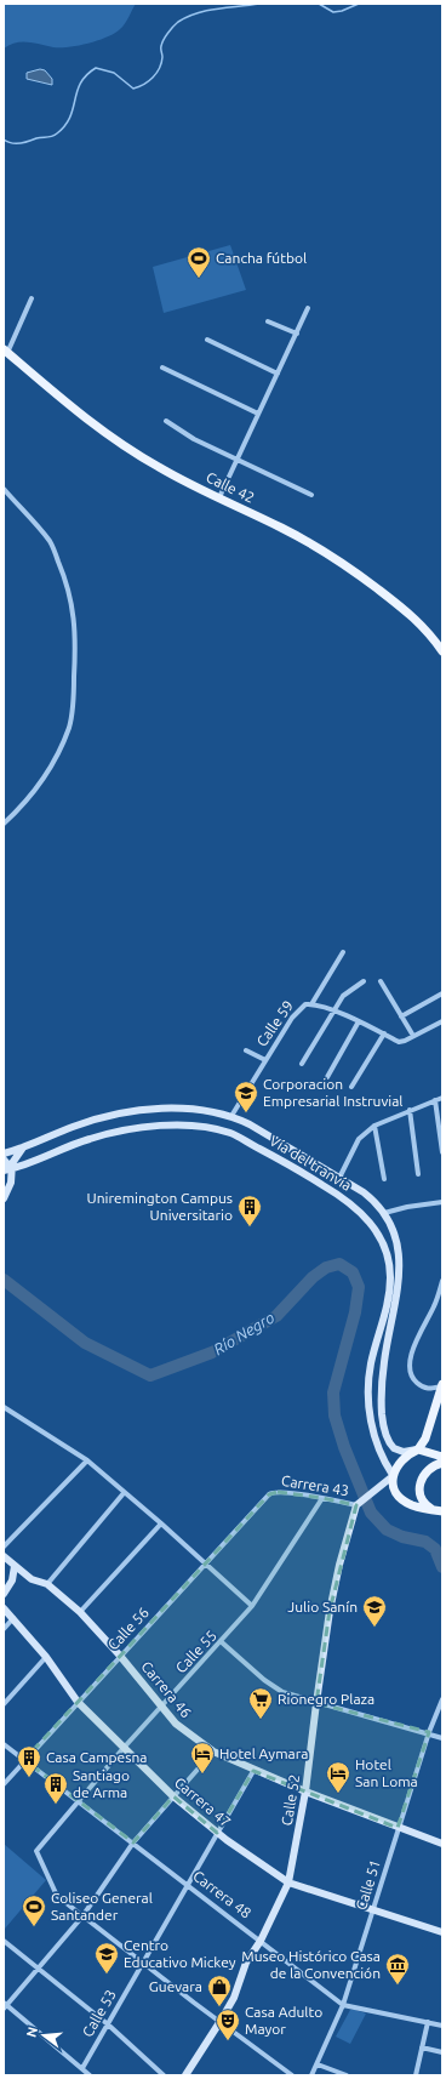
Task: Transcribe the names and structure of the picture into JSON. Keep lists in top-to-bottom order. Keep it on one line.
{"streets":{"main road":["Calle 42"],"street":["Calle 59","Vía del tranvía","Carrera 43","Calle 56","Calle 55","Carrera 46","Calle 52","Carrera 47","Calle 51","Carrera 48","Calle 53"]},"crossings":[["Calle 59","Vía del tranvía"],["Vía del tranvía","Carrera 43"],["Carrera 43","Calle 56"],["Carrera 43","Calle 55"],["Carrera 43","Calle 52"],["Calle 56","Carrera 46"],["Calle 56","Carrera 47"],["Calle 56","Carrera 48"],["Calle 55","Carrera 46"],["Calle 55","Carrera 47"],["Calle 55","Carrera 48"],["Carrera 46","Calle 52"],["Carrera 46","Calle 51"],["Carrera 46","Calle 53"],["Calle 52","Carrera 47"],["Calle 52","Carrera 48"],["Carrera 47","Calle 51"],["Carrera 47","Calle 53"],["Calle 51","Carrera 48"],["Carrera 48","Calle 53"]],"water":["Río Negro"],"places":{"sports":["Cancha fútbol","Coliseo General Santander"],"school or university":["Corporacion Empresarial Instruvial","Julio Sanín","Centro Educativo Mickey"],"building":["Uniremington Campus Universitario","Casa Campesna","Santiago de Arma"],"supermarket":["Rionegro Plaza"],"hotel":["Hotel Aymara","Hotel San Loma"],"museum":["Museo Histórico Casa de la Convención"],"shop":["Guevara"],"theatre":["Casa Adulto Mayor"]},"north":"left"}
